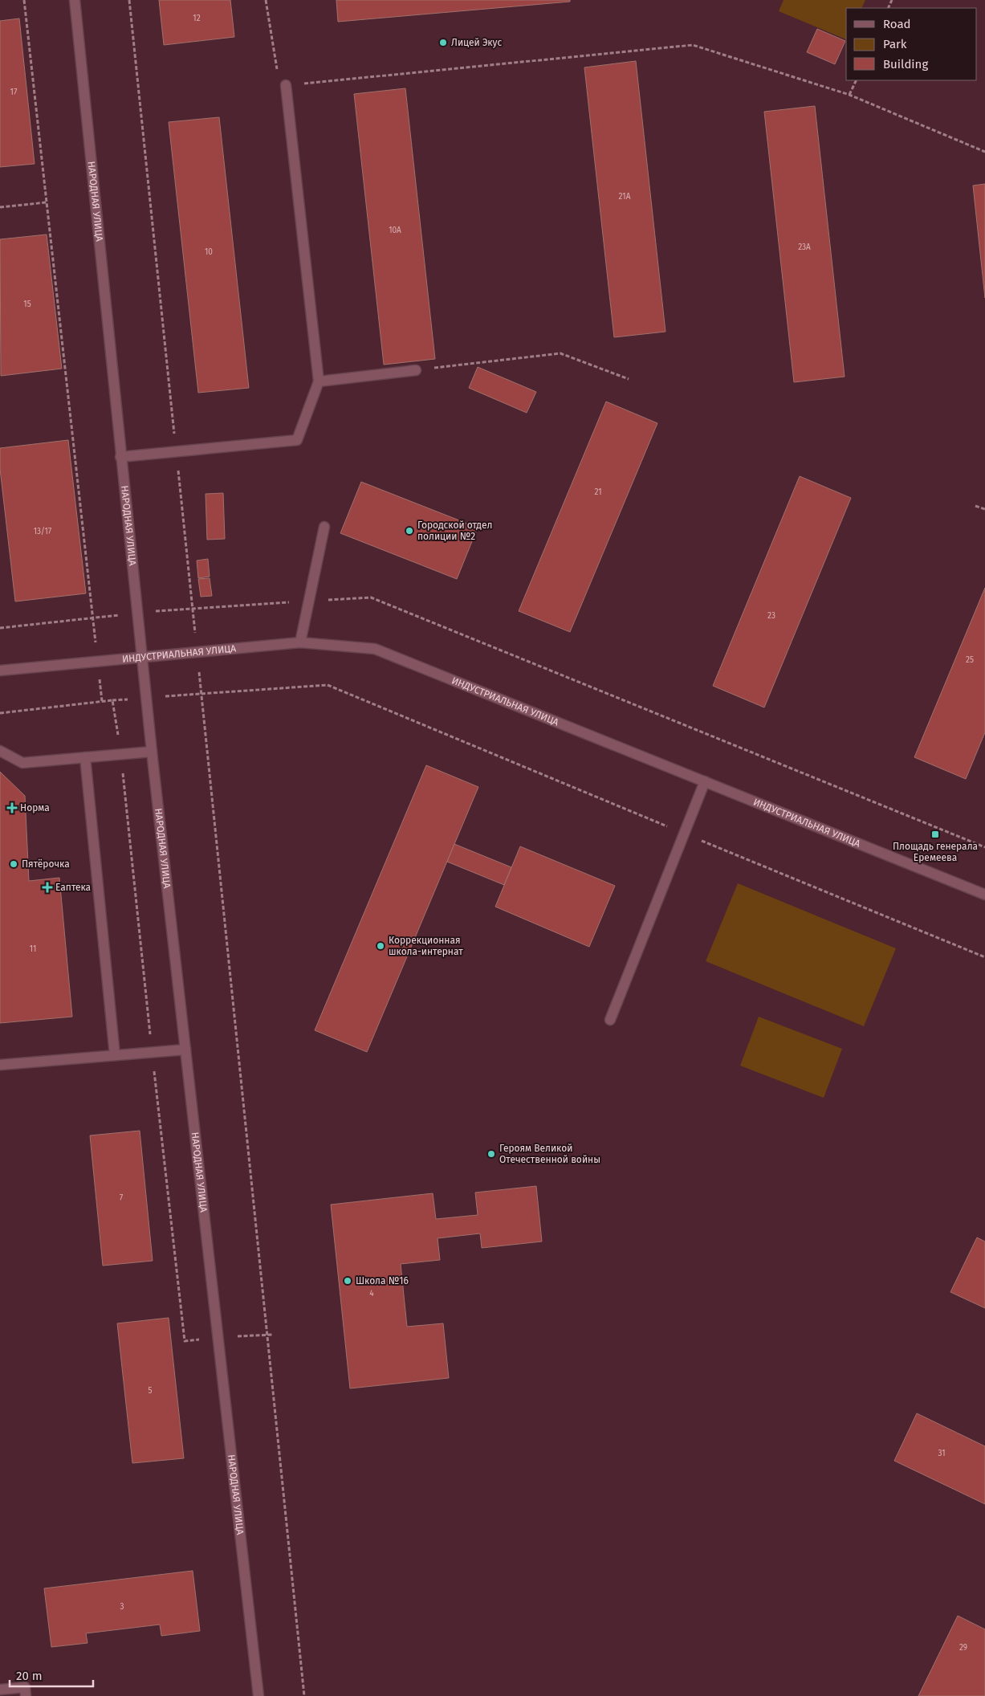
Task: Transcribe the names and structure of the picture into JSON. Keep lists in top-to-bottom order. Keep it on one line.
{"streets":{"street":["НАРОДНАЯ УЛИЦА","ИНДУСТРИАЛЬНАЯ УЛИЦА"]},"crossings":[["НАРОДНАЯ УЛИЦА","ИНДУСТРИАЛЬНАЯ УЛИЦА"]],"places":{"other":["Лицей Экус","Городской отдел полиции №2","Пятёрочка","Коррекционная школа-интернат","Героям Великой Отечественной войны","Школа №16"],"health":["Норма","Еаптека"],"transit":["Площадь генерала Еремеева"]},"house_numbers":["12","17","21А","10А","23А","10","15","21","13/17","23","25","11","7","4","5","31","3","29"],"legend":["Road","Park","Building"],"scale_bar":"20 m"}
